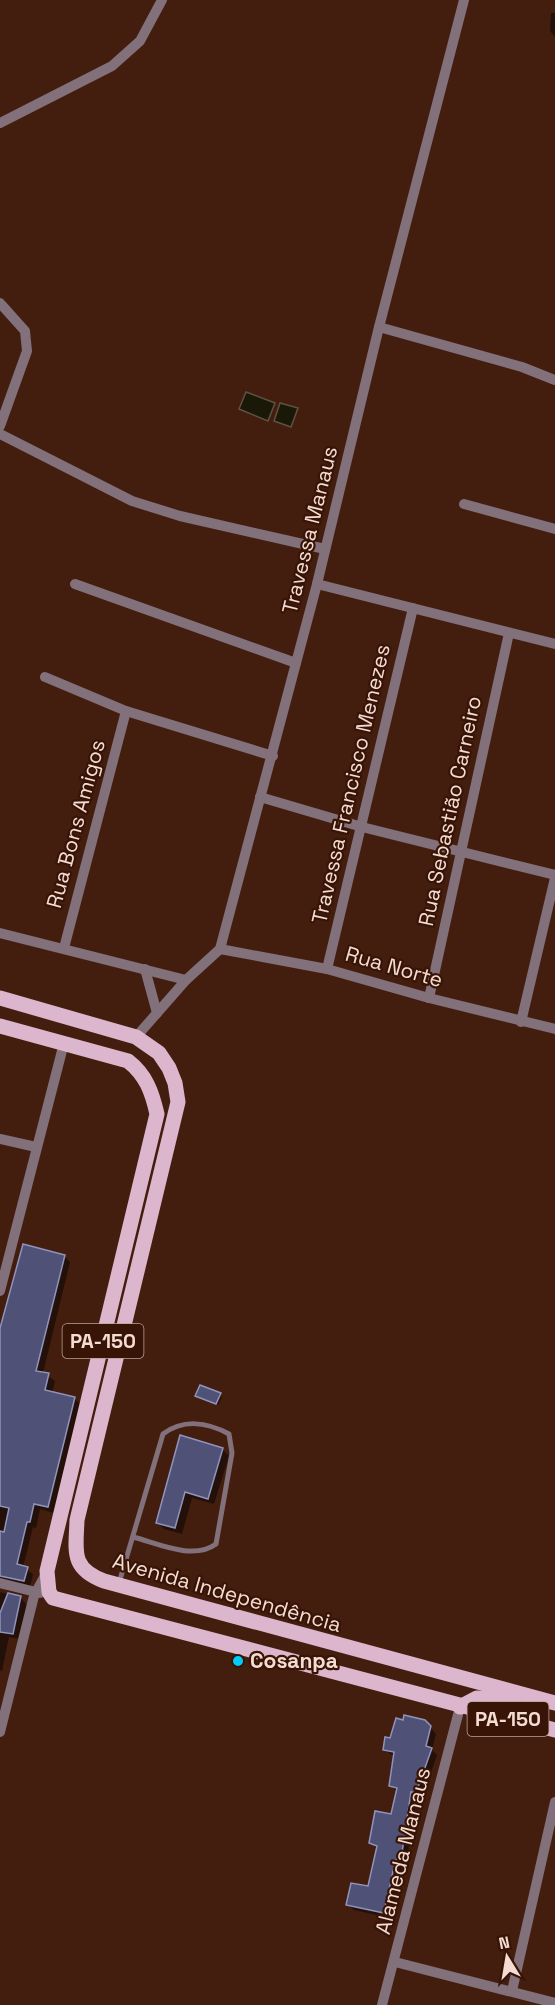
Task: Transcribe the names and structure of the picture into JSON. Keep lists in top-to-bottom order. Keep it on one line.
{"streets":{"main road":["PA-150","Avenida Independência"],"street":["Travessa Manaus","Travessa Francisco Menezes","Rua Sebastião Carneiro","Rua Bons Amigos","Rua Norte","Alameda Manaus"]},"crossings":[["Travessa Manaus","Rua Norte"],["Travessa Francisco Menezes","Rua Norte"],["Rua Sebastião Carneiro","Rua Norte"],["PA-150","Alameda Manaus"]],"places":["Cosanpa"],"north":"top"}
